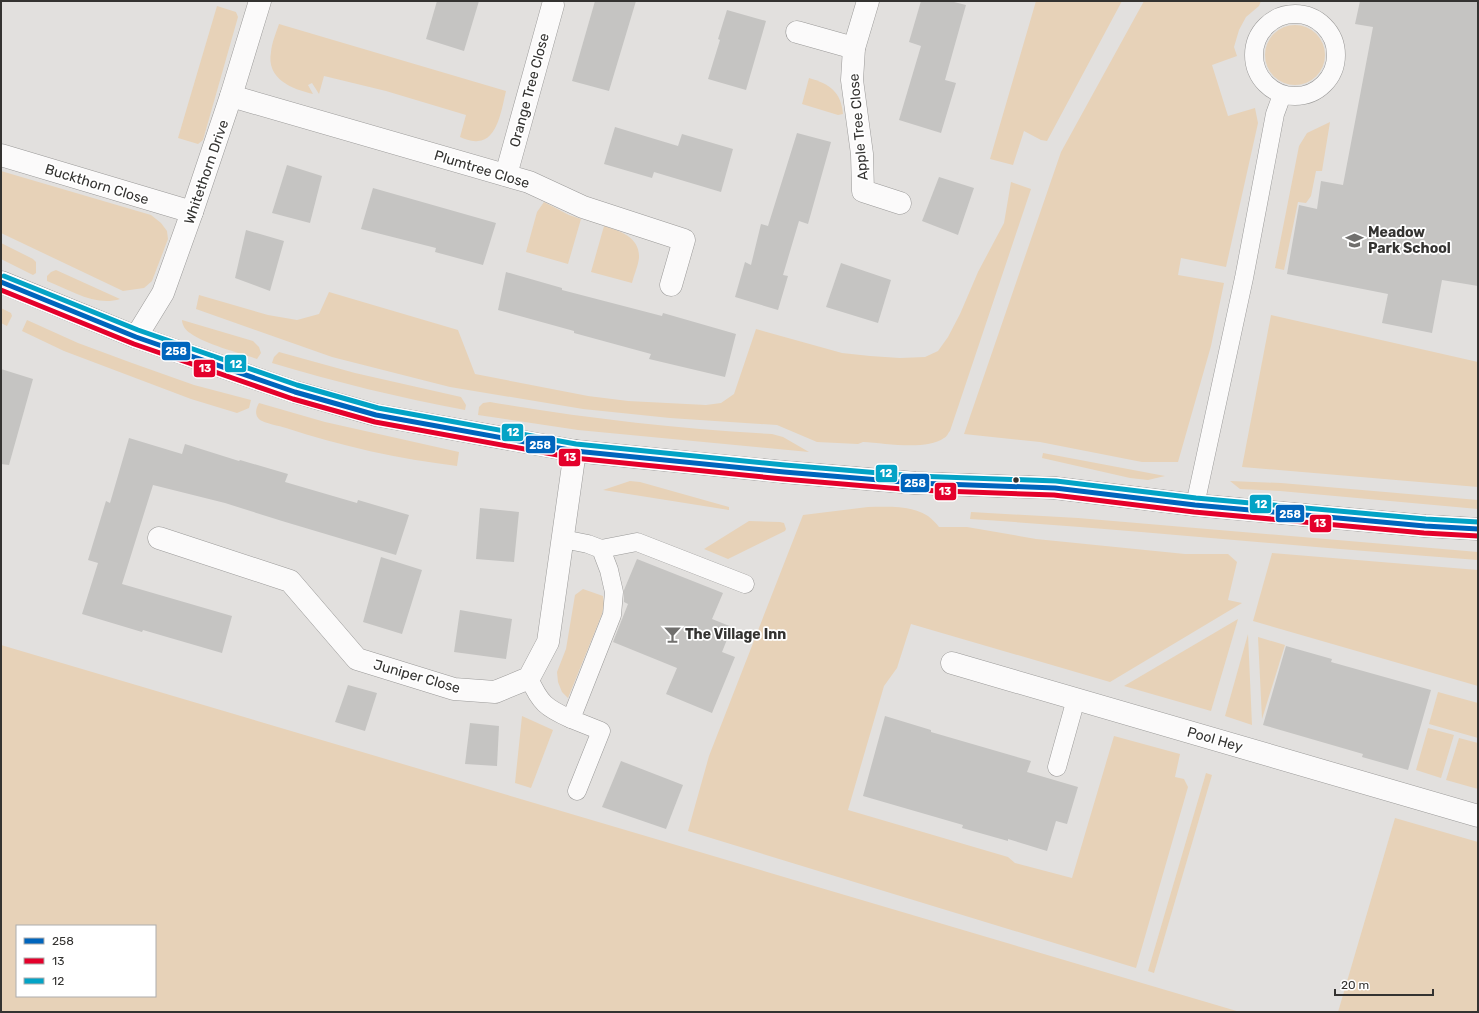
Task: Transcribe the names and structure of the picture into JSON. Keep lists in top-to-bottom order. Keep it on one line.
{"streets":{"street":["Orange Tree Close","Apple Tree Close","Plumtree Close","Whitethorn Drive","Buckthorn Close","Juniper Close","Pool Hey"]},"crossings":[["Orange Tree Close","Plumtree Close"],["Plumtree Close","Whitethorn Drive"],["Whitethorn Drive","Buckthorn Close"]],"places":{"school or university":["Meadow Park School"],"bar":["The Village Inn"]},"lines":["transit line 12","transit line 258","transit line 13"],"legend":["258","13","12"],"scale_bar":"20 m"}
